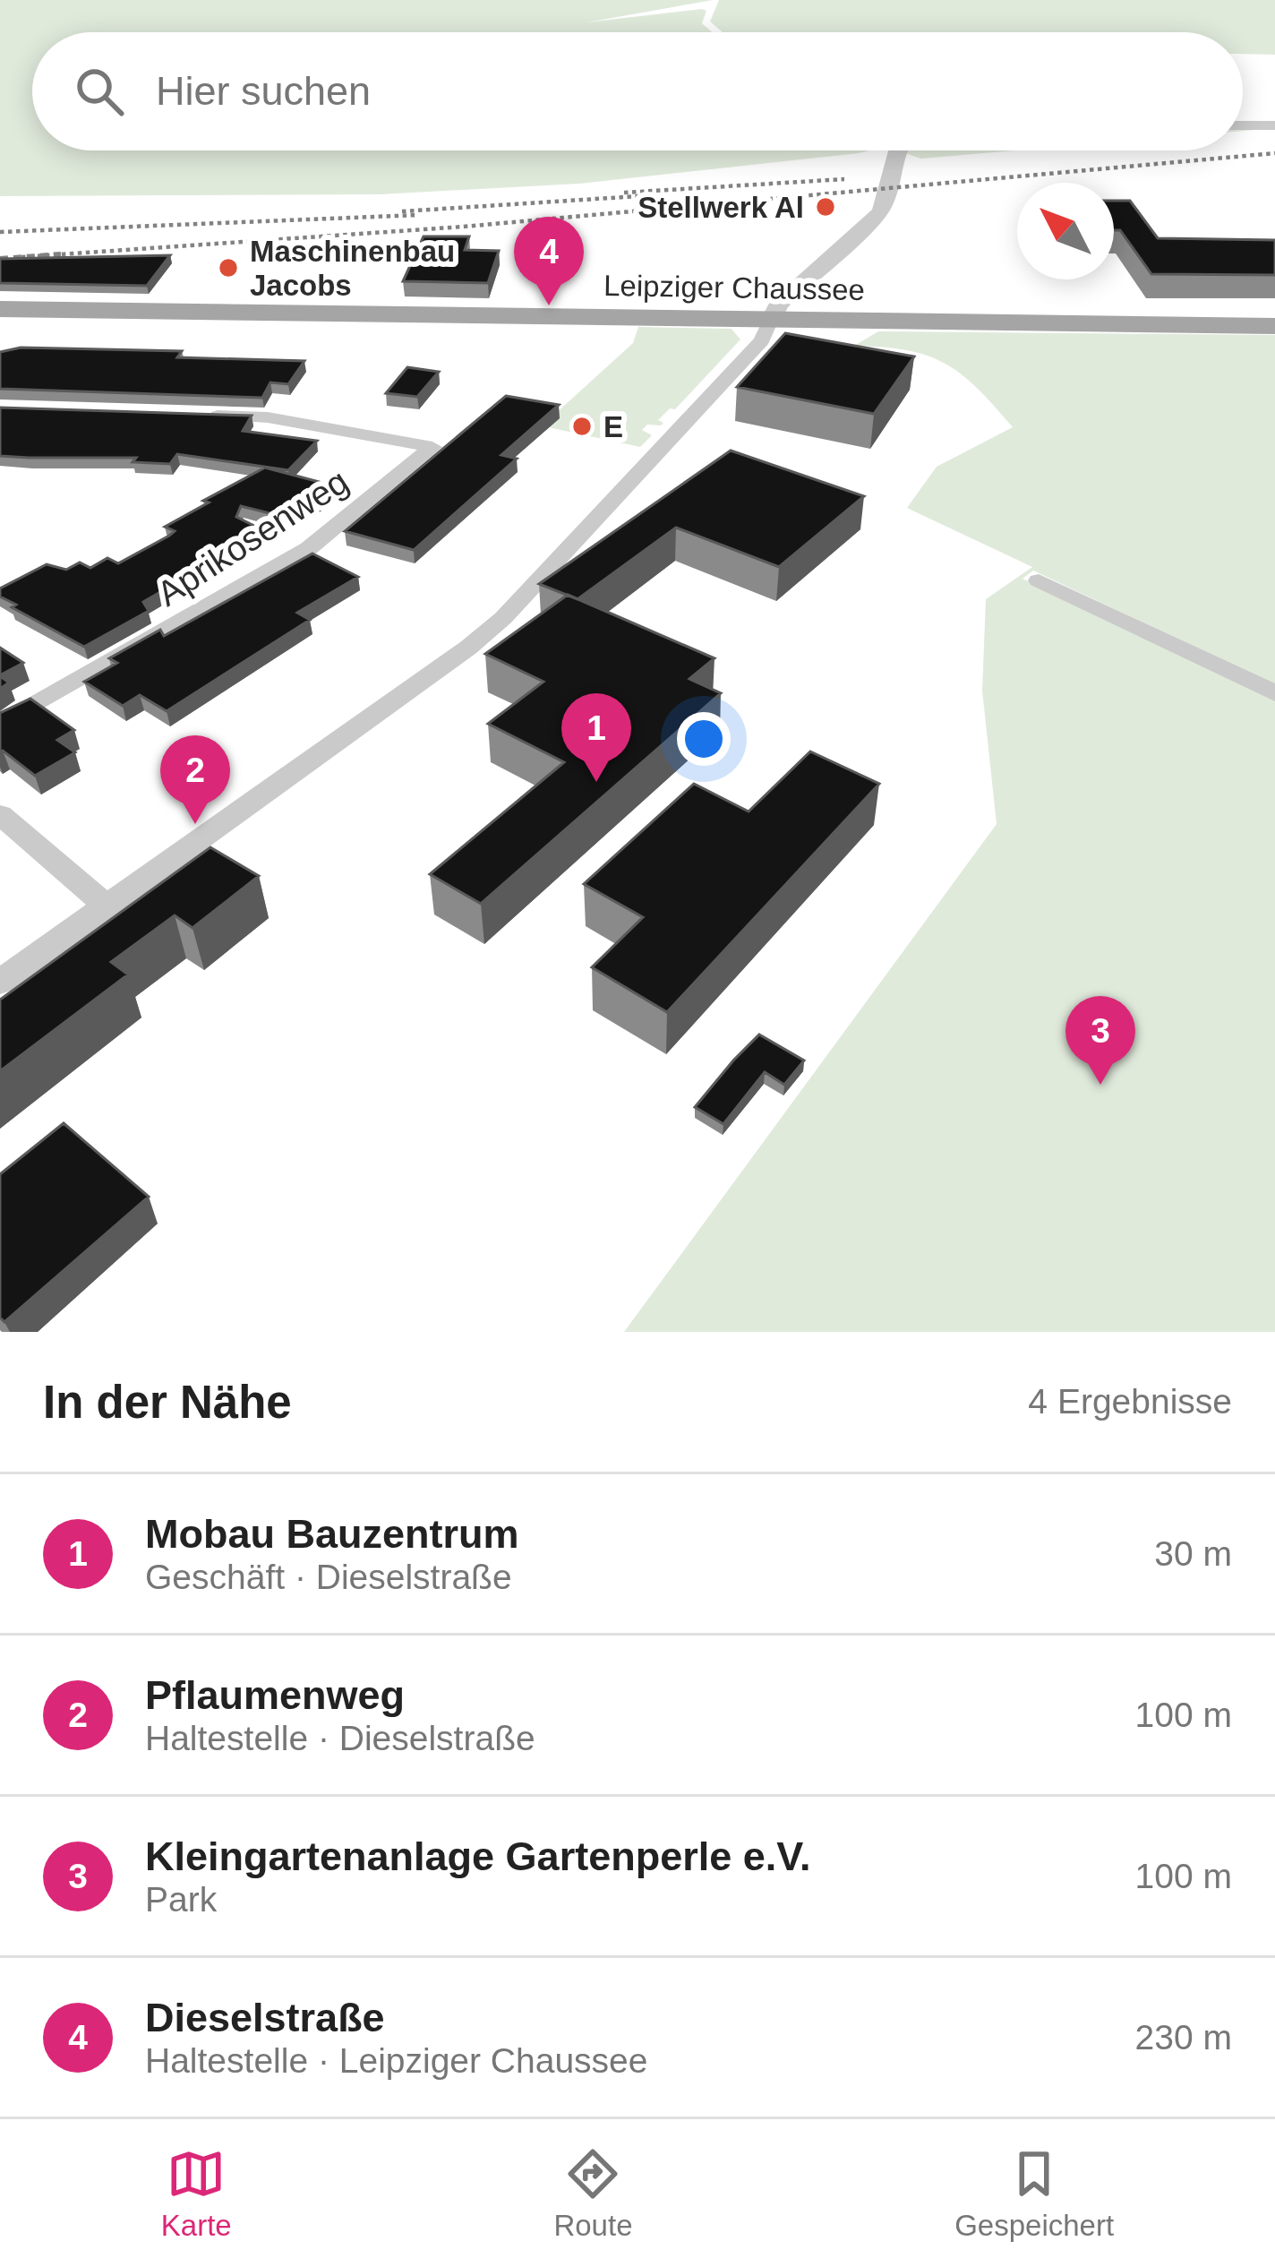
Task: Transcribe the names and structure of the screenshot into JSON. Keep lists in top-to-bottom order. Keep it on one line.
{"streets":{"main road":["Leipziger Chaussee"],"street":["Aprikosenweg"]},"places":["Stellwerk Al","Maschinenbau Jacobs","E"],"north":"top left","page":{"search":"Hier suchen","pins":["4","1","2","3"],"heading":["In der Nähe","4 Ergebnisse"],"list":[{"mark":"1","name":"Mobau Bauzentrum","note":"Geschäft · Dieselstraße","value":"30 m"},{"mark":"2","name":"Pflaumenweg","note":"Haltestelle · Dieselstraße","value":"100 m"},{"mark":"3","name":"Kleingartenanlage Gartenperle e.V.","note":"Park","value":"100 m"},{"mark":"4","name":"Dieselstraße","note":"Haltestelle · Leipziger Chaussee","value":"230 m"}],"nav":["Karte","Route","Gespeichert"]}}
